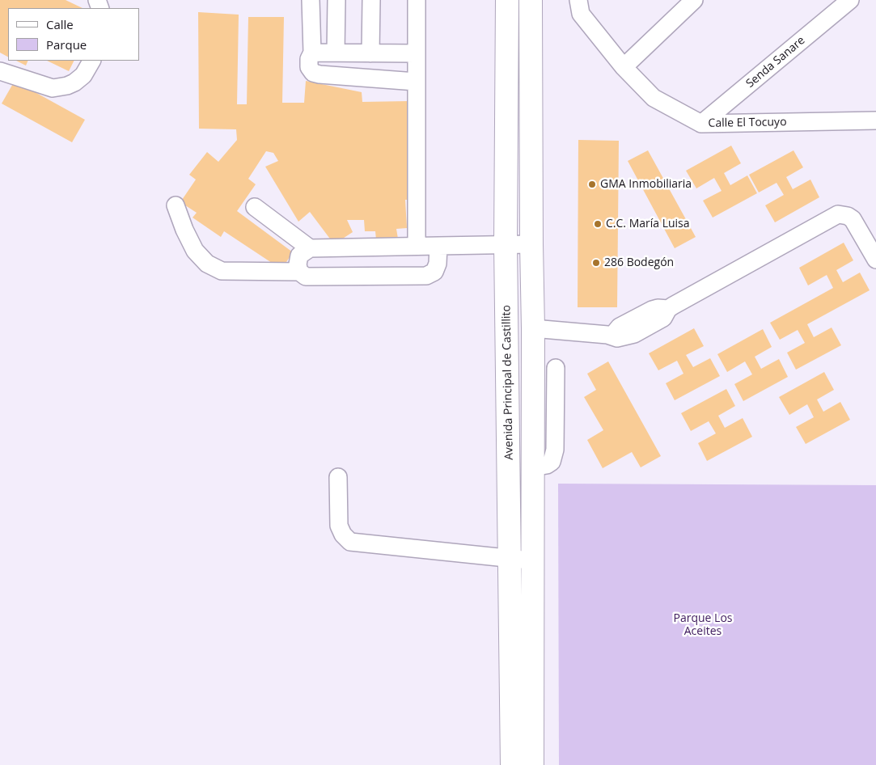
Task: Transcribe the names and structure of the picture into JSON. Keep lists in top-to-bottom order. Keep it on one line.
{"streets":{"main road":["Avenida Principal de Castillito"],"street":["Senda Sanare","Calle El Tocuyo"]},"crossings":[["Senda Sanare","Calle El Tocuyo"]],"parks":["Parque Los Aceites"],"places":["GMA Inmobiliaria","C.C. María Luisa","286 Bodegón"],"legend":["Calle","Parque"]}
